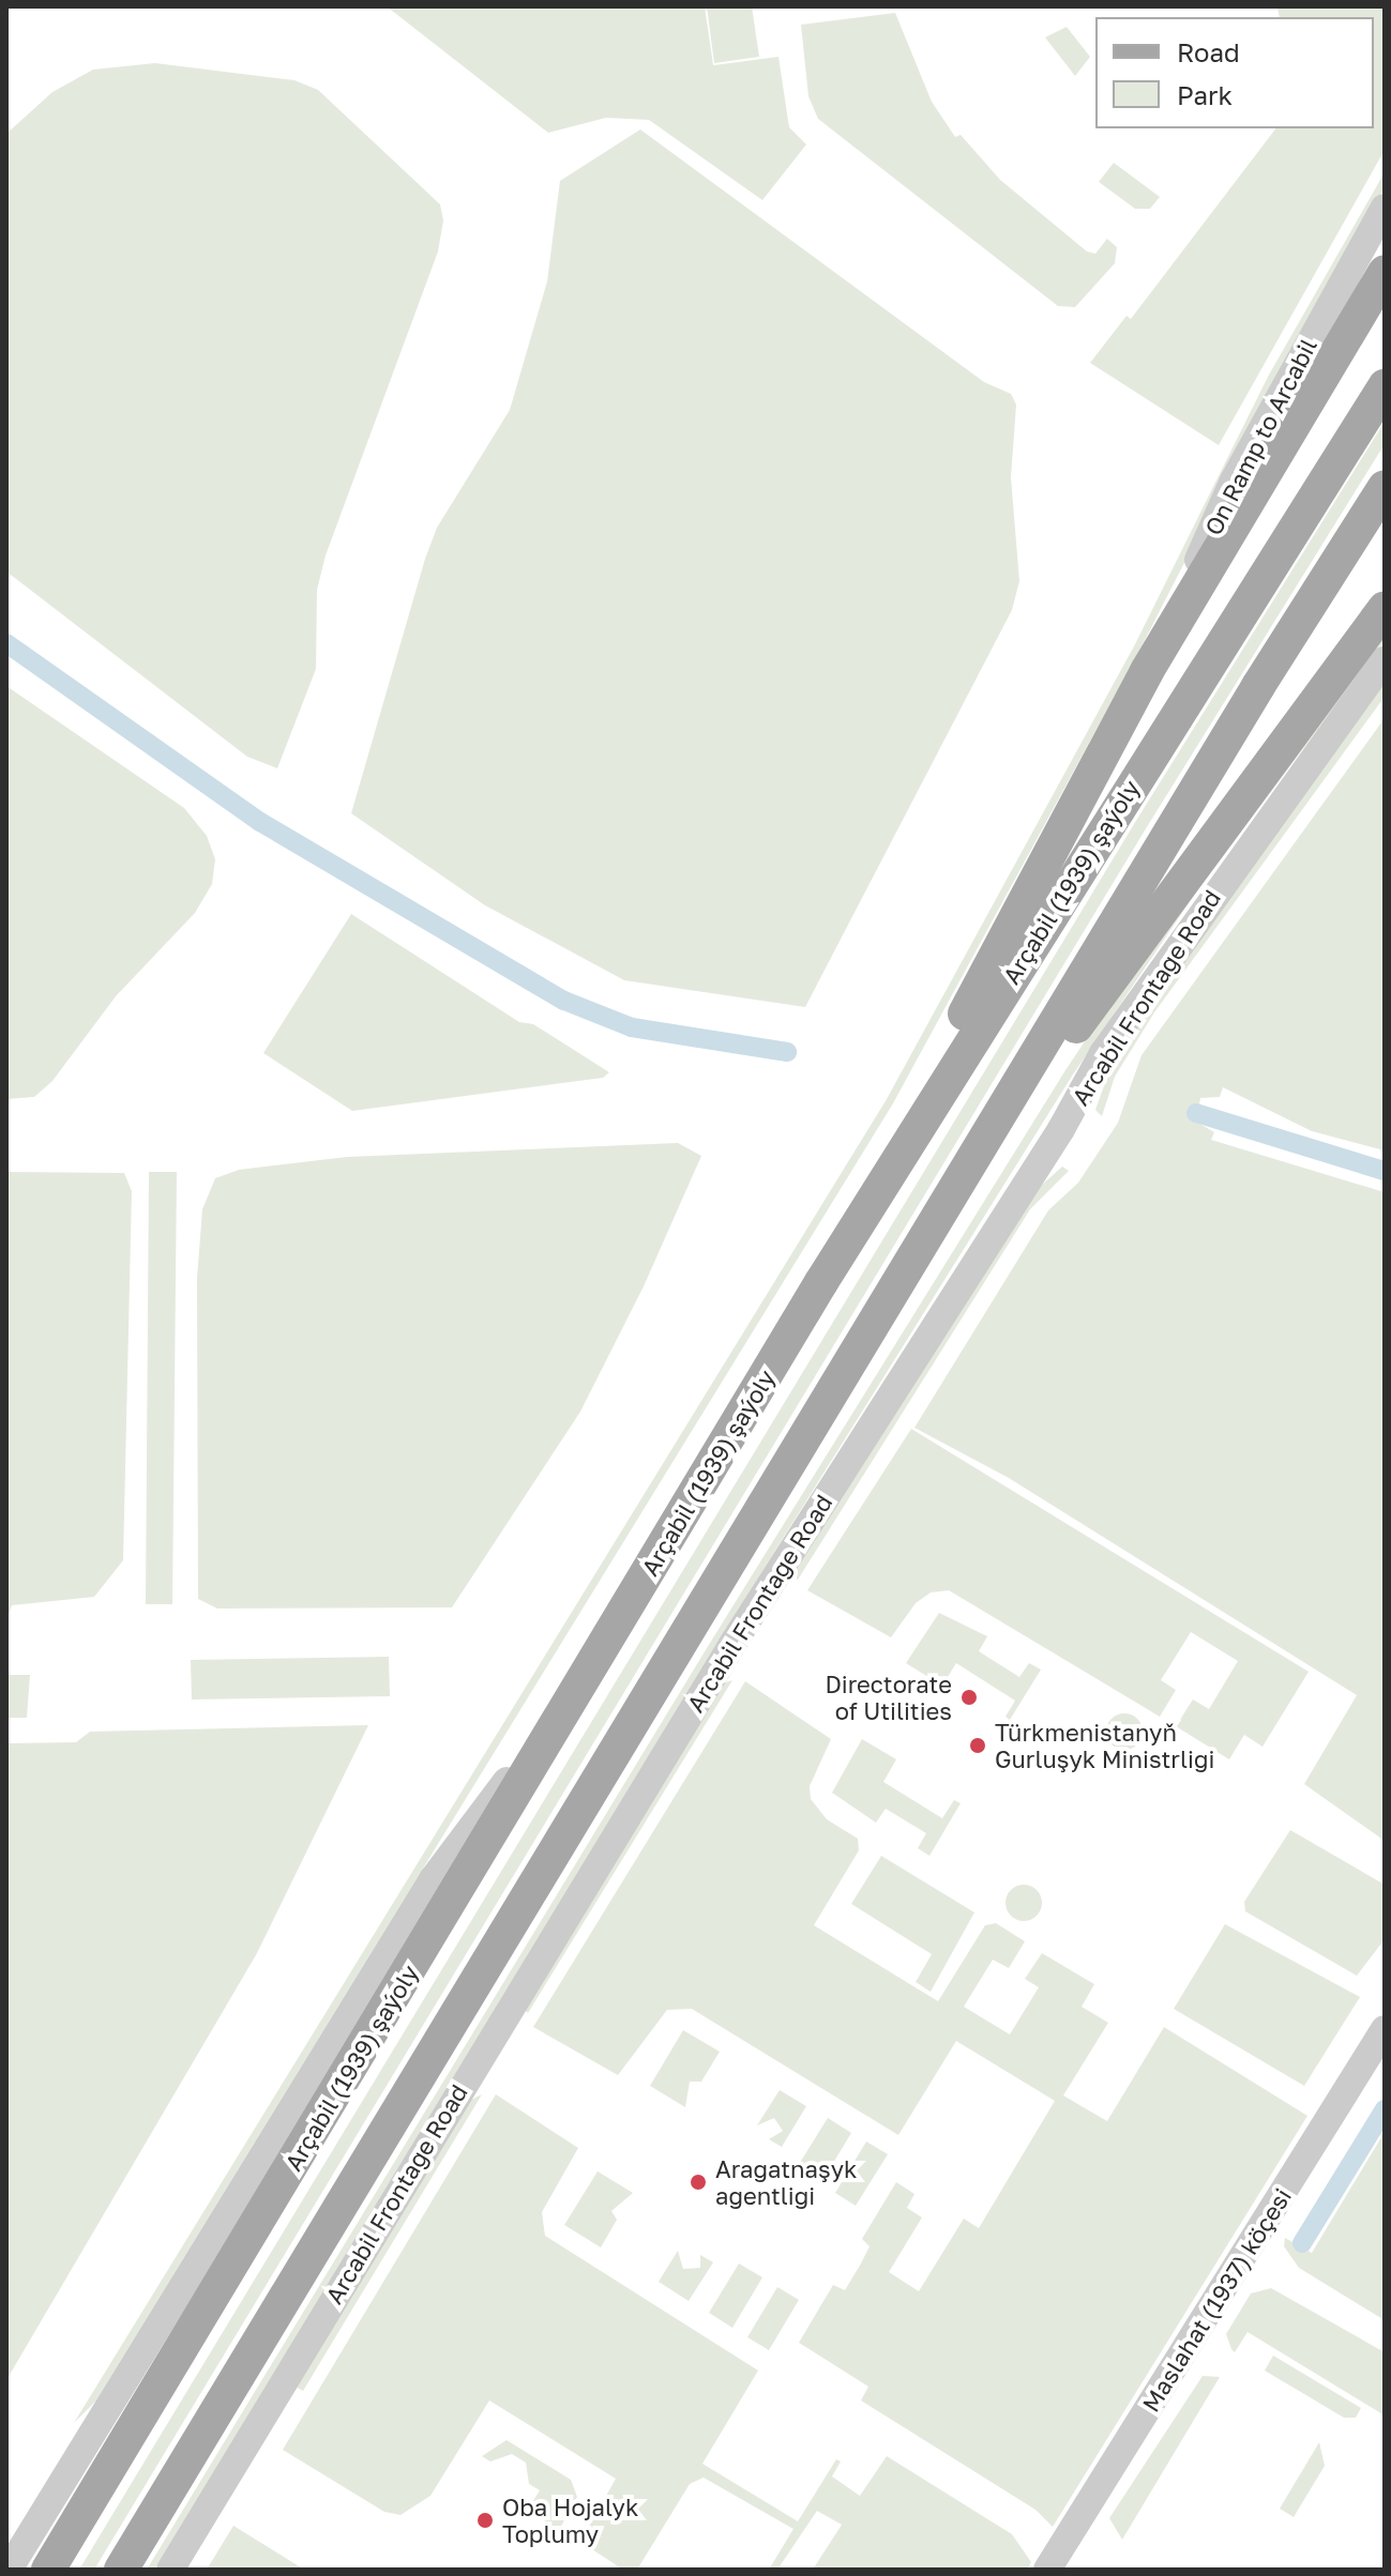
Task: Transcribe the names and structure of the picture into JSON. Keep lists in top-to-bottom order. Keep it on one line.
{"streets":{"main road":["Arçabil (1939) şaýoly"],"street":["On Ramp to Arcabil","Arcabil Frontage Road","Maslahat (1937) köçesi"]},"places":["Directorate of Utilities","Türkmenistanyň Gurluşyk Ministrligi","Aragatnaşyk agentligi","Oba Hojalyk Toplumy"],"legend":["Road","Park"]}
